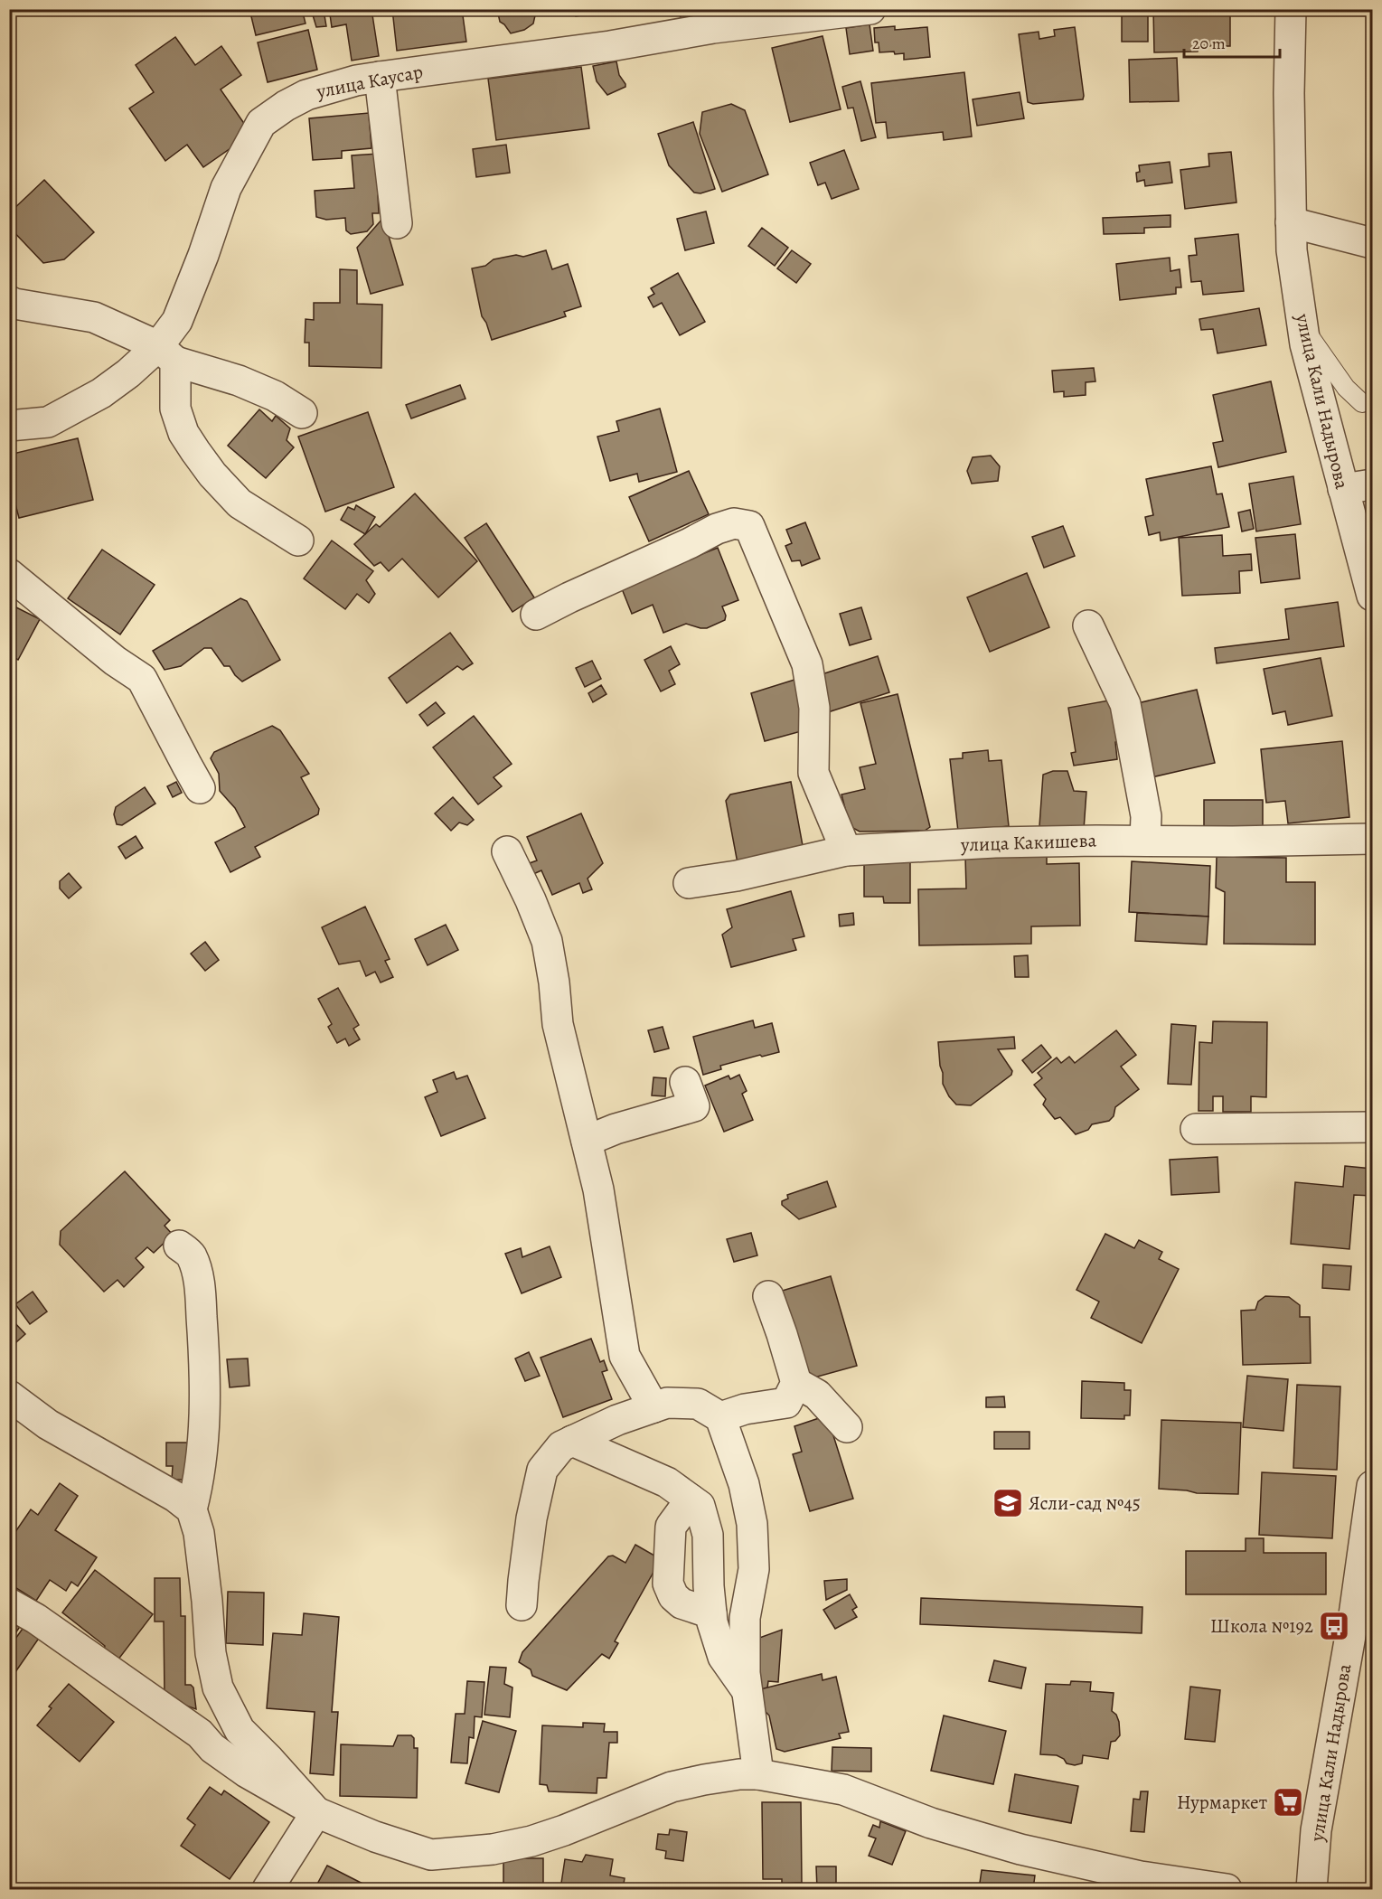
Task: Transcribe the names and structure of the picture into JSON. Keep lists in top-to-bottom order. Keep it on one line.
{"streets":{"street":["улица Каусар","улица Кали Надырова","улица Какишева"]},"places":{"school or university":["Ясли-сад №45"],"bus stop":["Школа №192"],"supermarket":["Нурмаркет"]},"scale_bar":"20 m"}
